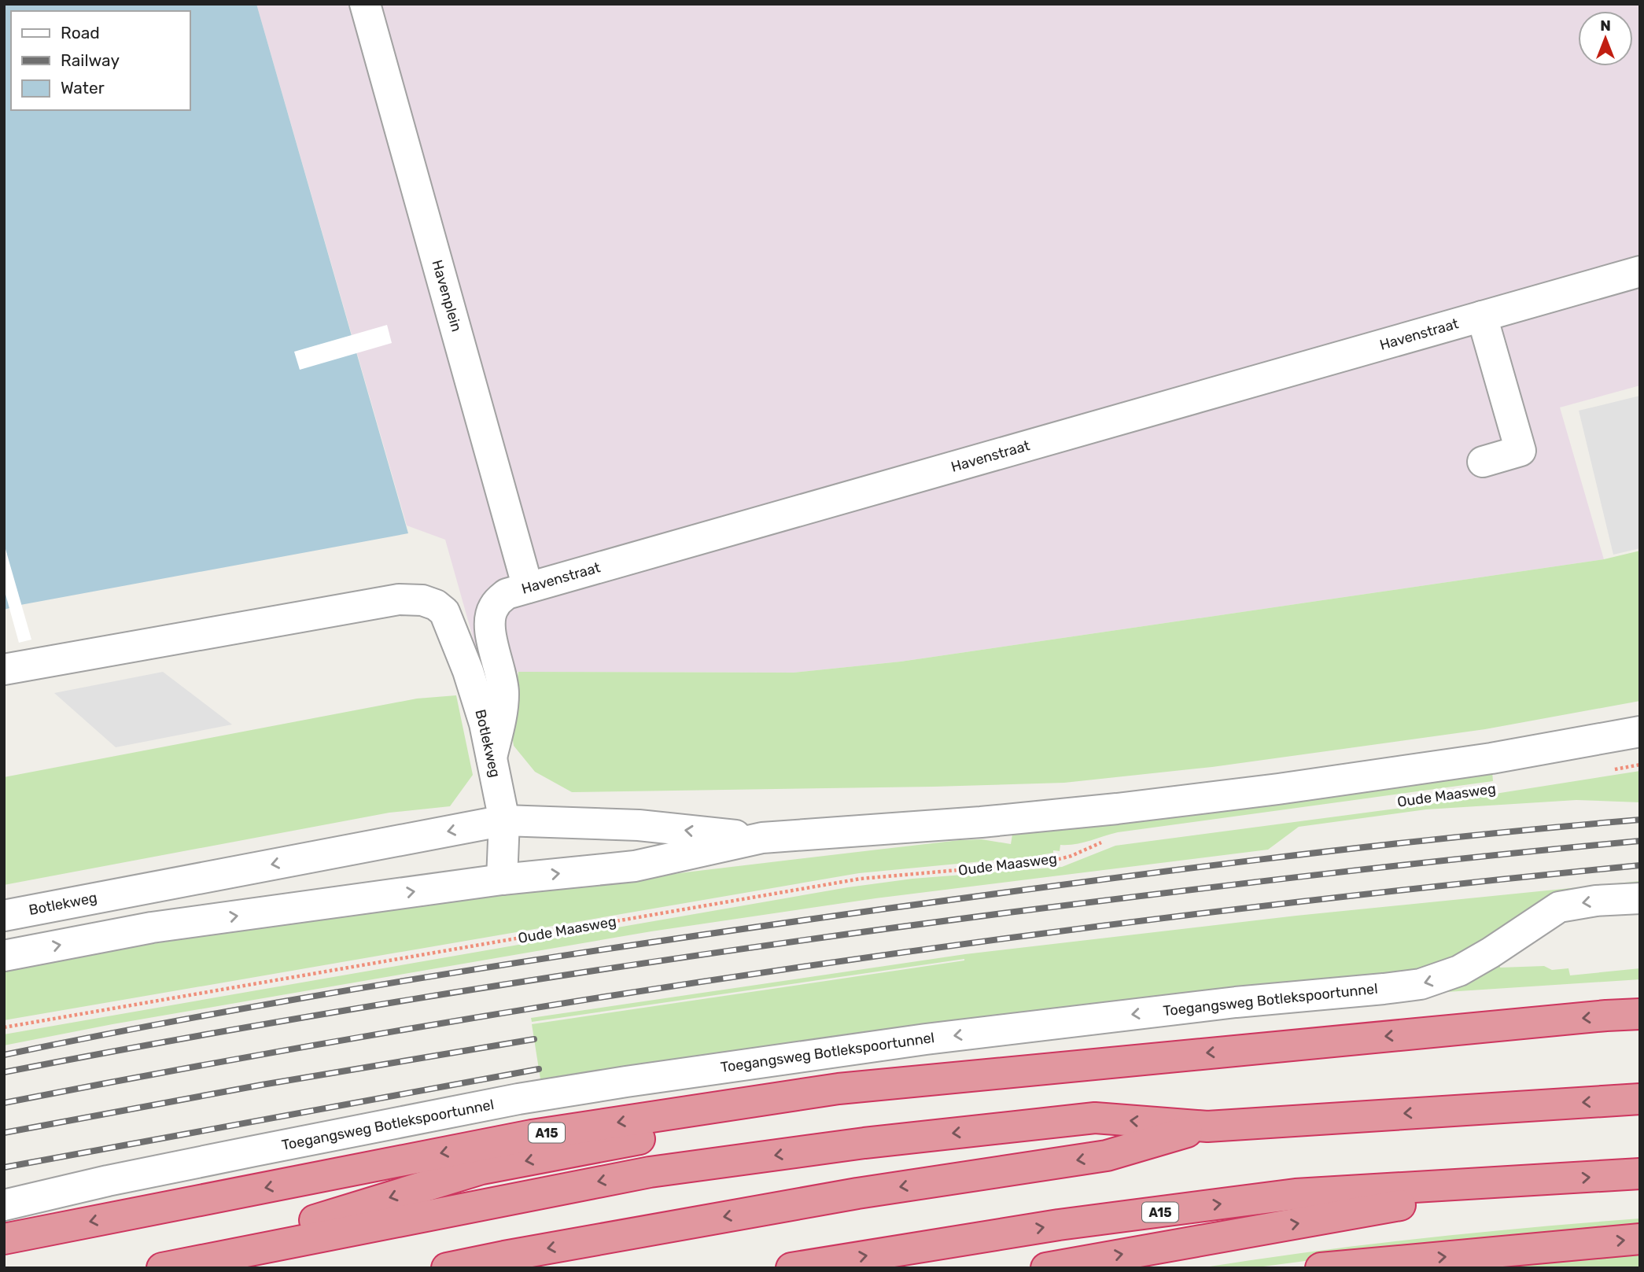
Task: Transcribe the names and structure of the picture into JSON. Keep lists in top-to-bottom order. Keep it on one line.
{"streets":{"highway":["A15"],"street":["Havenplein","Havenstraat","Botlekweg","Toegangsweg Botlekspoortunnel"],"path":["Oude Maasweg"]},"crossings":[["Havenplein","Havenstraat"],["Havenstraat","Botlekweg"]],"legend":["Road","Railway","Water"],"north":"top"}
